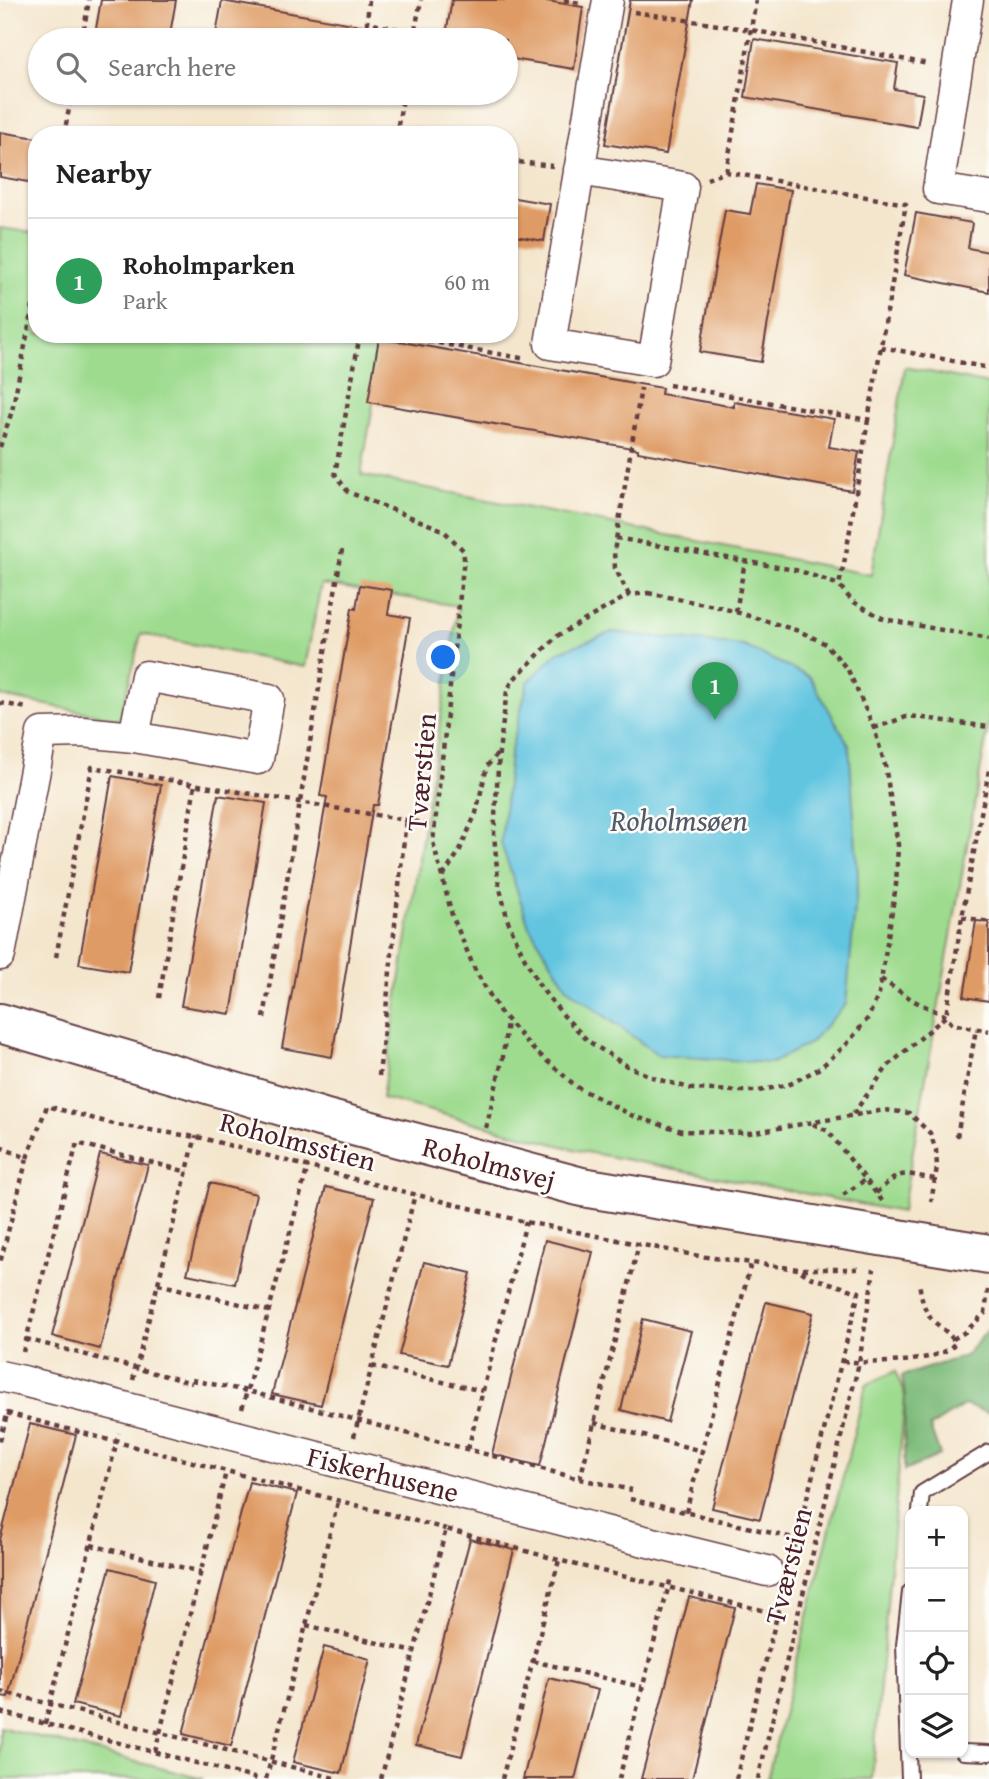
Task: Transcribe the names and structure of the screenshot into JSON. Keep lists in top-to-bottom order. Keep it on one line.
{"streets":{"street":["Roholmsvej","Fiskerhusene"],"path":["Tværstien","Roholmsstien"]},"crossings":[["Tværstien","Roholmsstien"]],"water":["Roholmsøen"],"page":{"search":"Search here","heading":"Nearby","list":[{"mark":"1","name":"Roholmparken","note":"Park","value":"60 m"}],"pins":"1","map_buttons":["+","−"]}}
